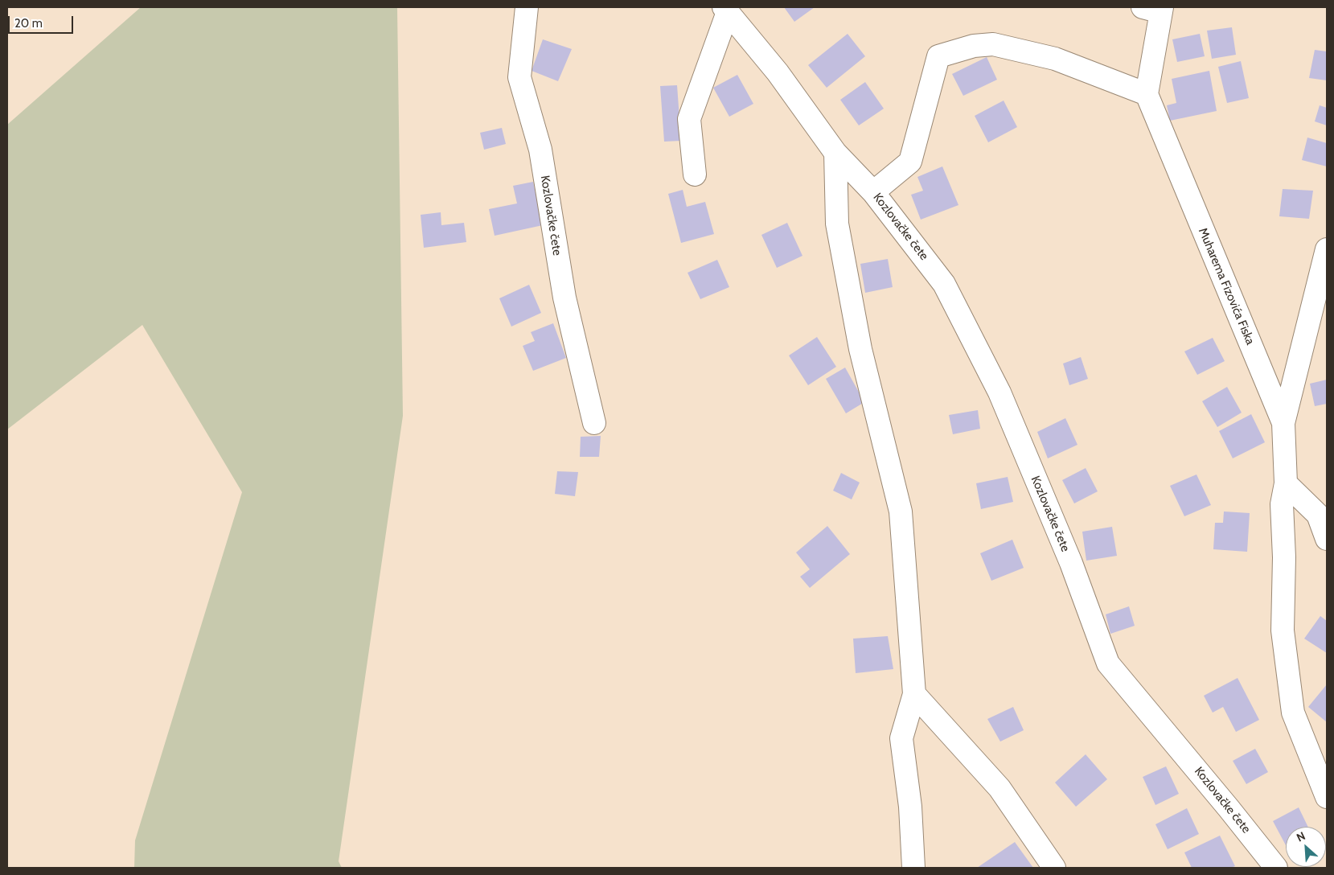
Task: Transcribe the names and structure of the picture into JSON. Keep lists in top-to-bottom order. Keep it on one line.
{"streets":{"street":["Kozlovačke čete","Muharema Fizovića Fiska"]},"scale_bar":"20 m","north":"top left"}
